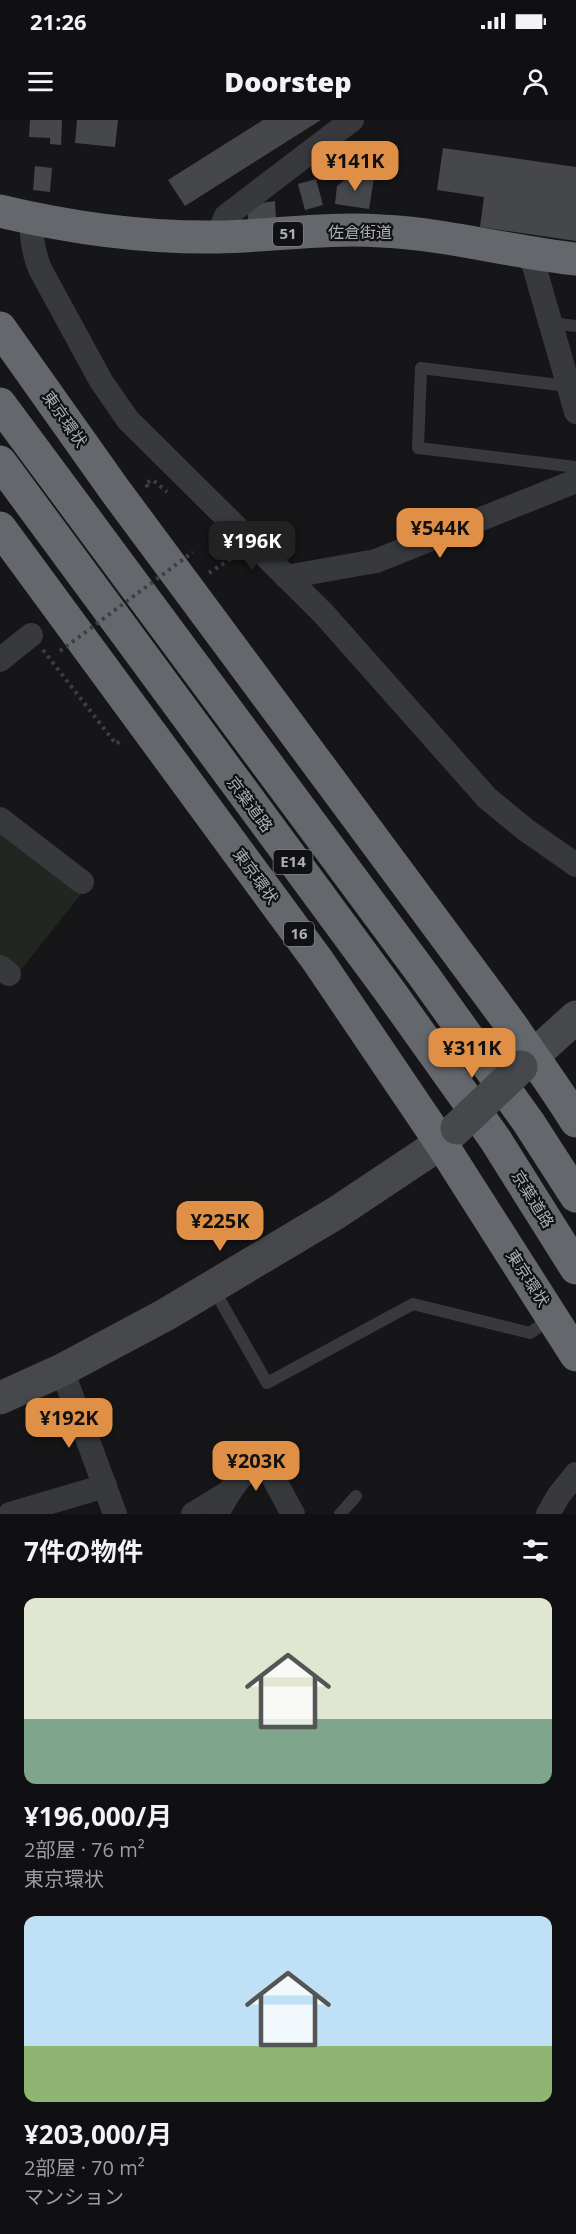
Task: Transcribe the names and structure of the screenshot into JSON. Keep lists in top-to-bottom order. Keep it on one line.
{"streets":{"highway":["佐倉街道","51","東京環状","京葉道路","E14","16"]},"page":{"status":"21:26","header":"Doorstep","price":["¥141K","¥544K","¥196K","¥311K","¥225K","¥192K","¥203K"],"heading":"7件の物件","list":[{"name":"¥196,000/月","note":"2部屋 · 76 m² · 東京環状"},{"name":"¥203,000/月","note":"2部屋 · 70 m² · マンション"}]}}
